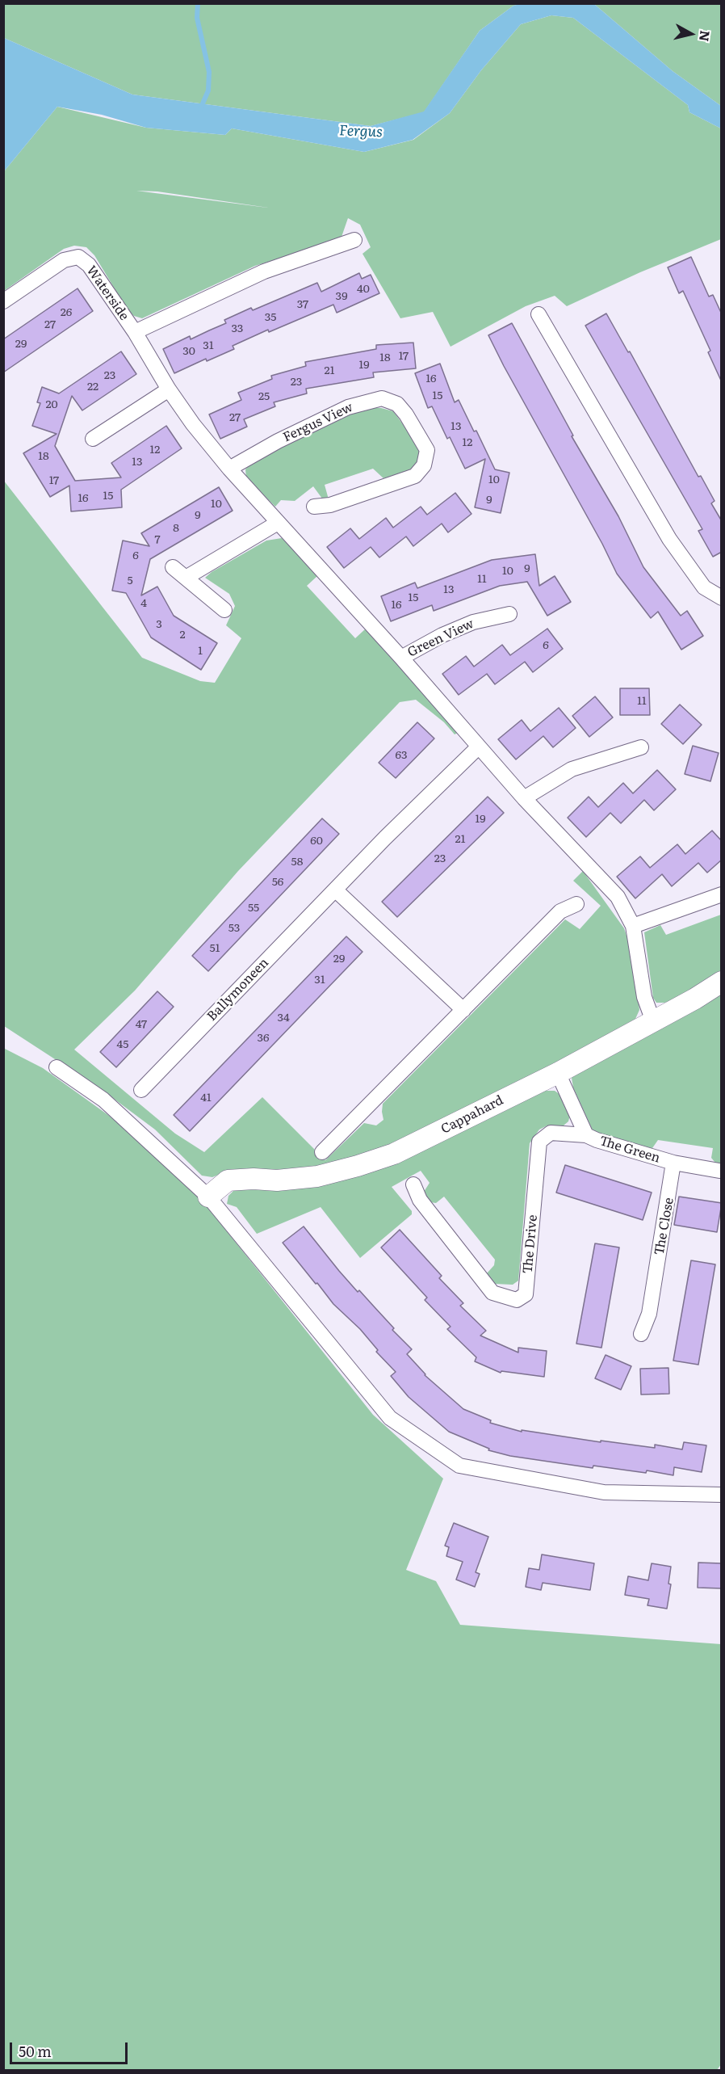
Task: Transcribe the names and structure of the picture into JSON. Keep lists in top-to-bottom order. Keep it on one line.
{"streets":{"main road":["Cappahard"],"street":["Waterside","Fergus View","Green View","Ballymoneen","The Green","The Close","The Drive"]},"crossings":[["The Green","The Close"],["The Green","The Drive"]],"water":["Fergus"],"house_numbers":["40","39","37","26","35","27","33","29","31","30","17","18","19","21","23","16","23","22","15","25","20","27","13","12","12","18","13","10","17","15","16","9","10","9","8","7","6","9","10","11","5","13","15","4","16","3","2","6","1","11","63","19","21","60","23","58","56","55","53","51","29","31","34","47","36","45","41"],"scale_bar":"50 m","north":"right"}
